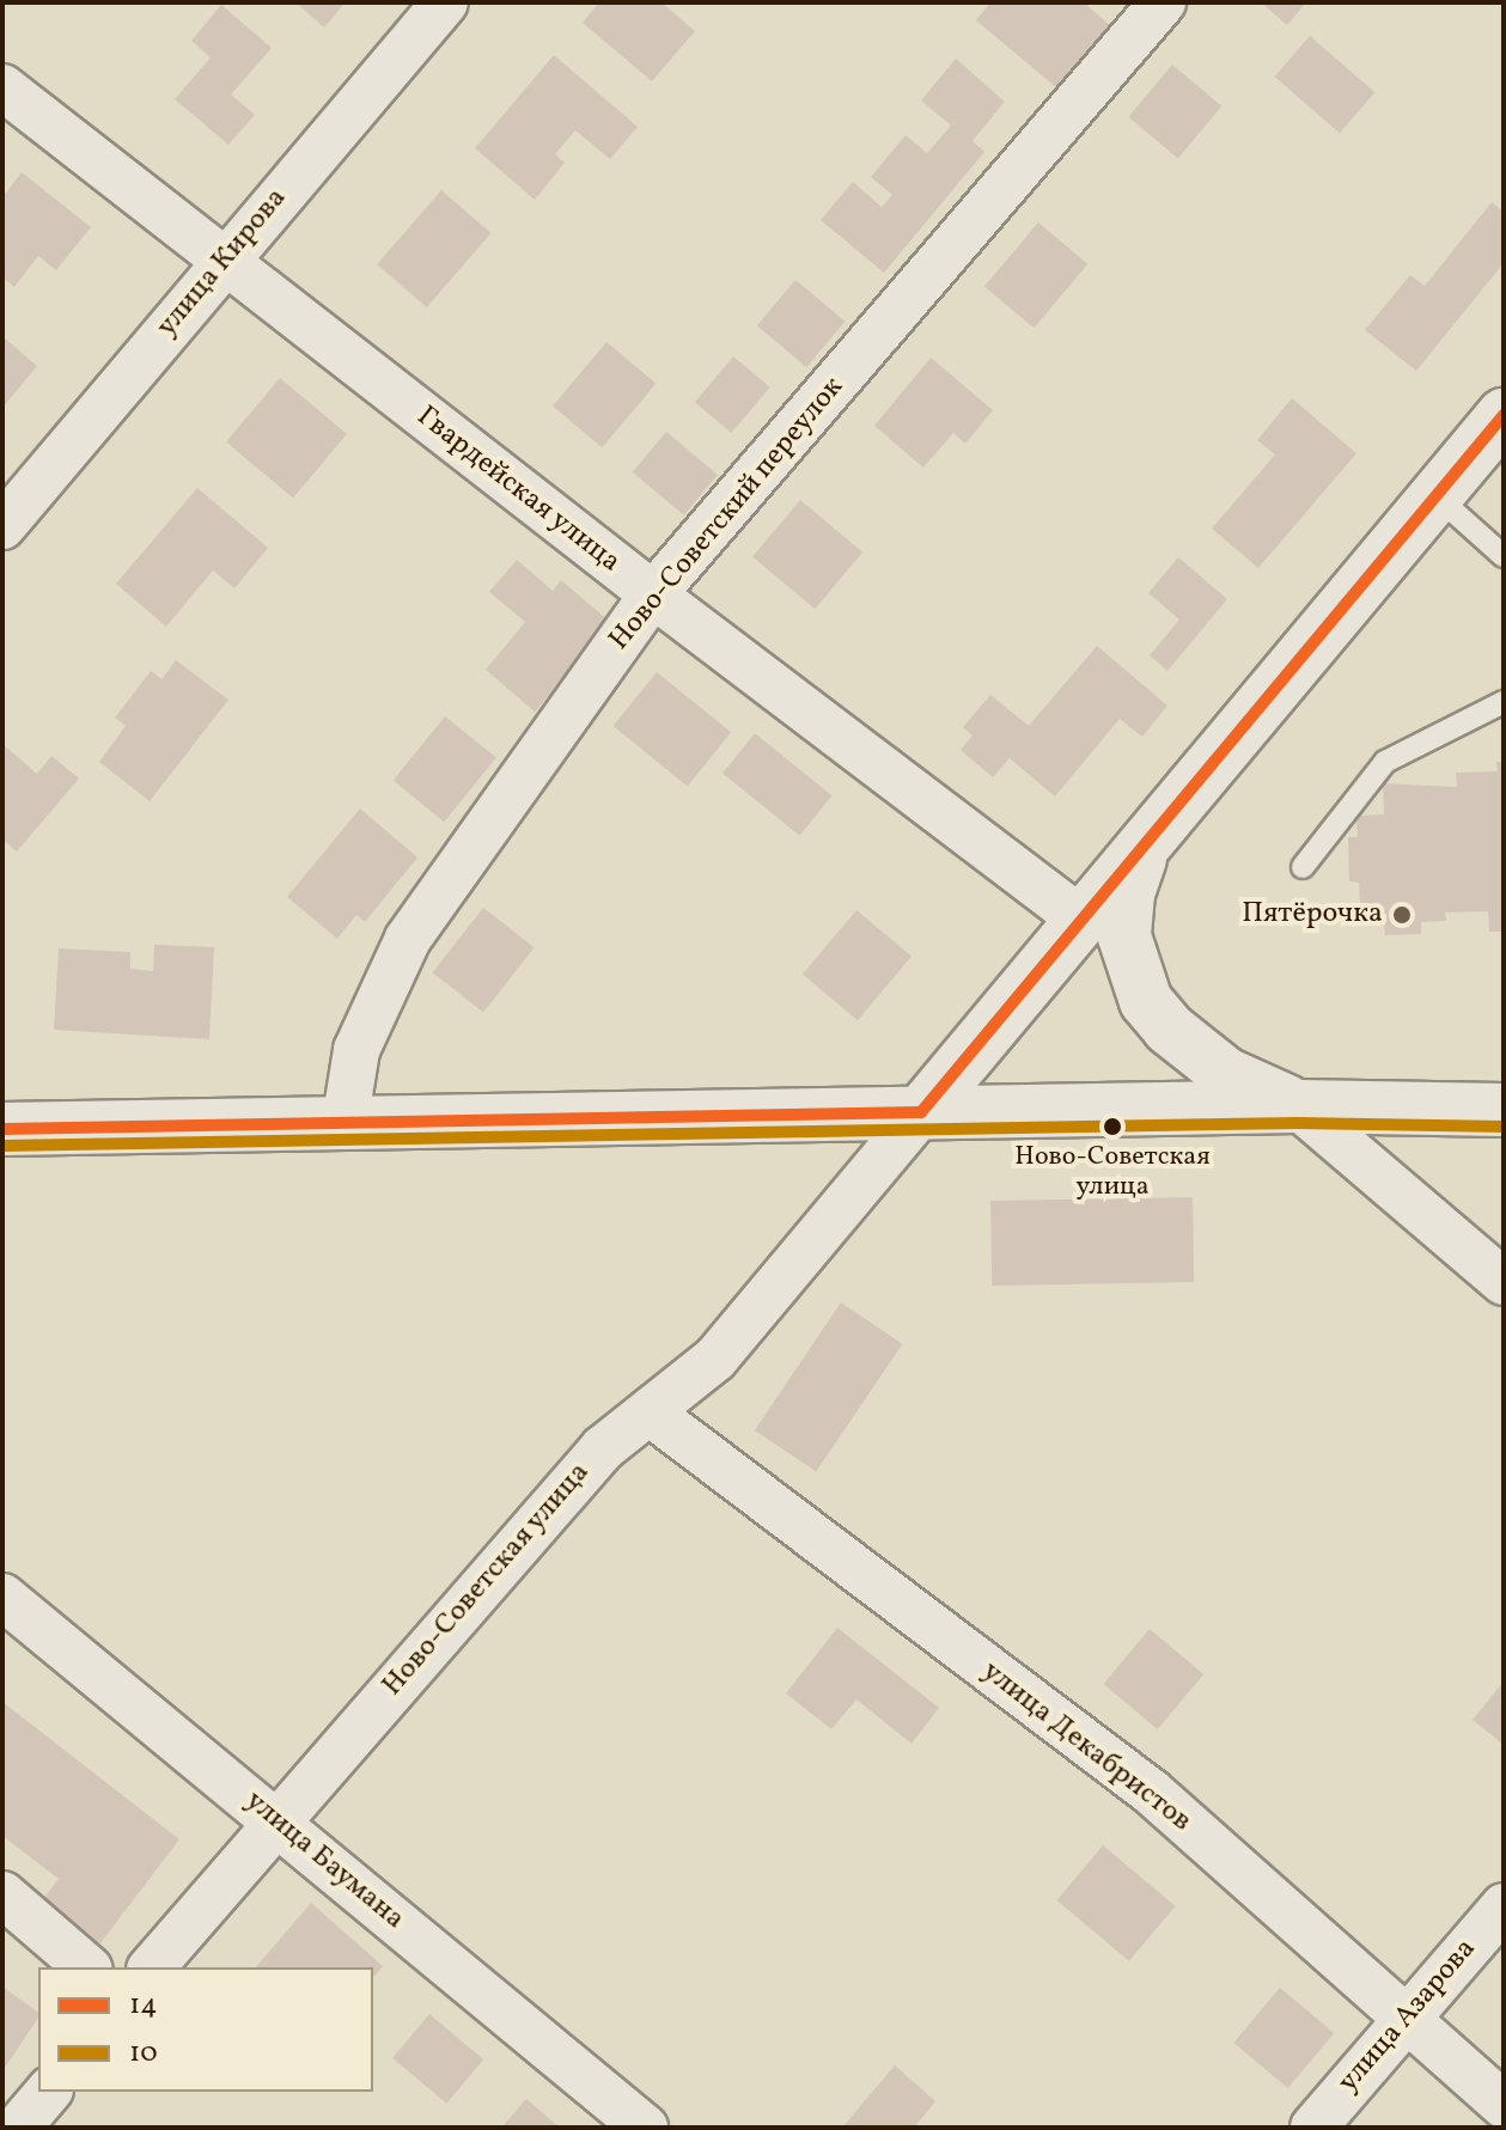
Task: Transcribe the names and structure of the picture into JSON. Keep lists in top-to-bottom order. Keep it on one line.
{"streets":{"main road":["Ново-Советская улица"],"street":["улица Кирова","Гвардейская улица","Ново-Советский переулок","улица Декабристов","улица Баумана","улица Азарова"]},"crossings":[["улица Кирова","Гвардейская улица"],["Гвардейская улица","Ново-Советский переулок"],["Гвардейская улица","Ново-Советская улица"],["Ново-Советская улица","улица Декабристов"],["Ново-Советская улица","улица Баумана"],["улица Декабристов","улица Азарова"]],"places":["Пятёрочка","Ново-Советская улица"],"lines":["transit line 14","transit line 10"],"legend":["14","10"]}
